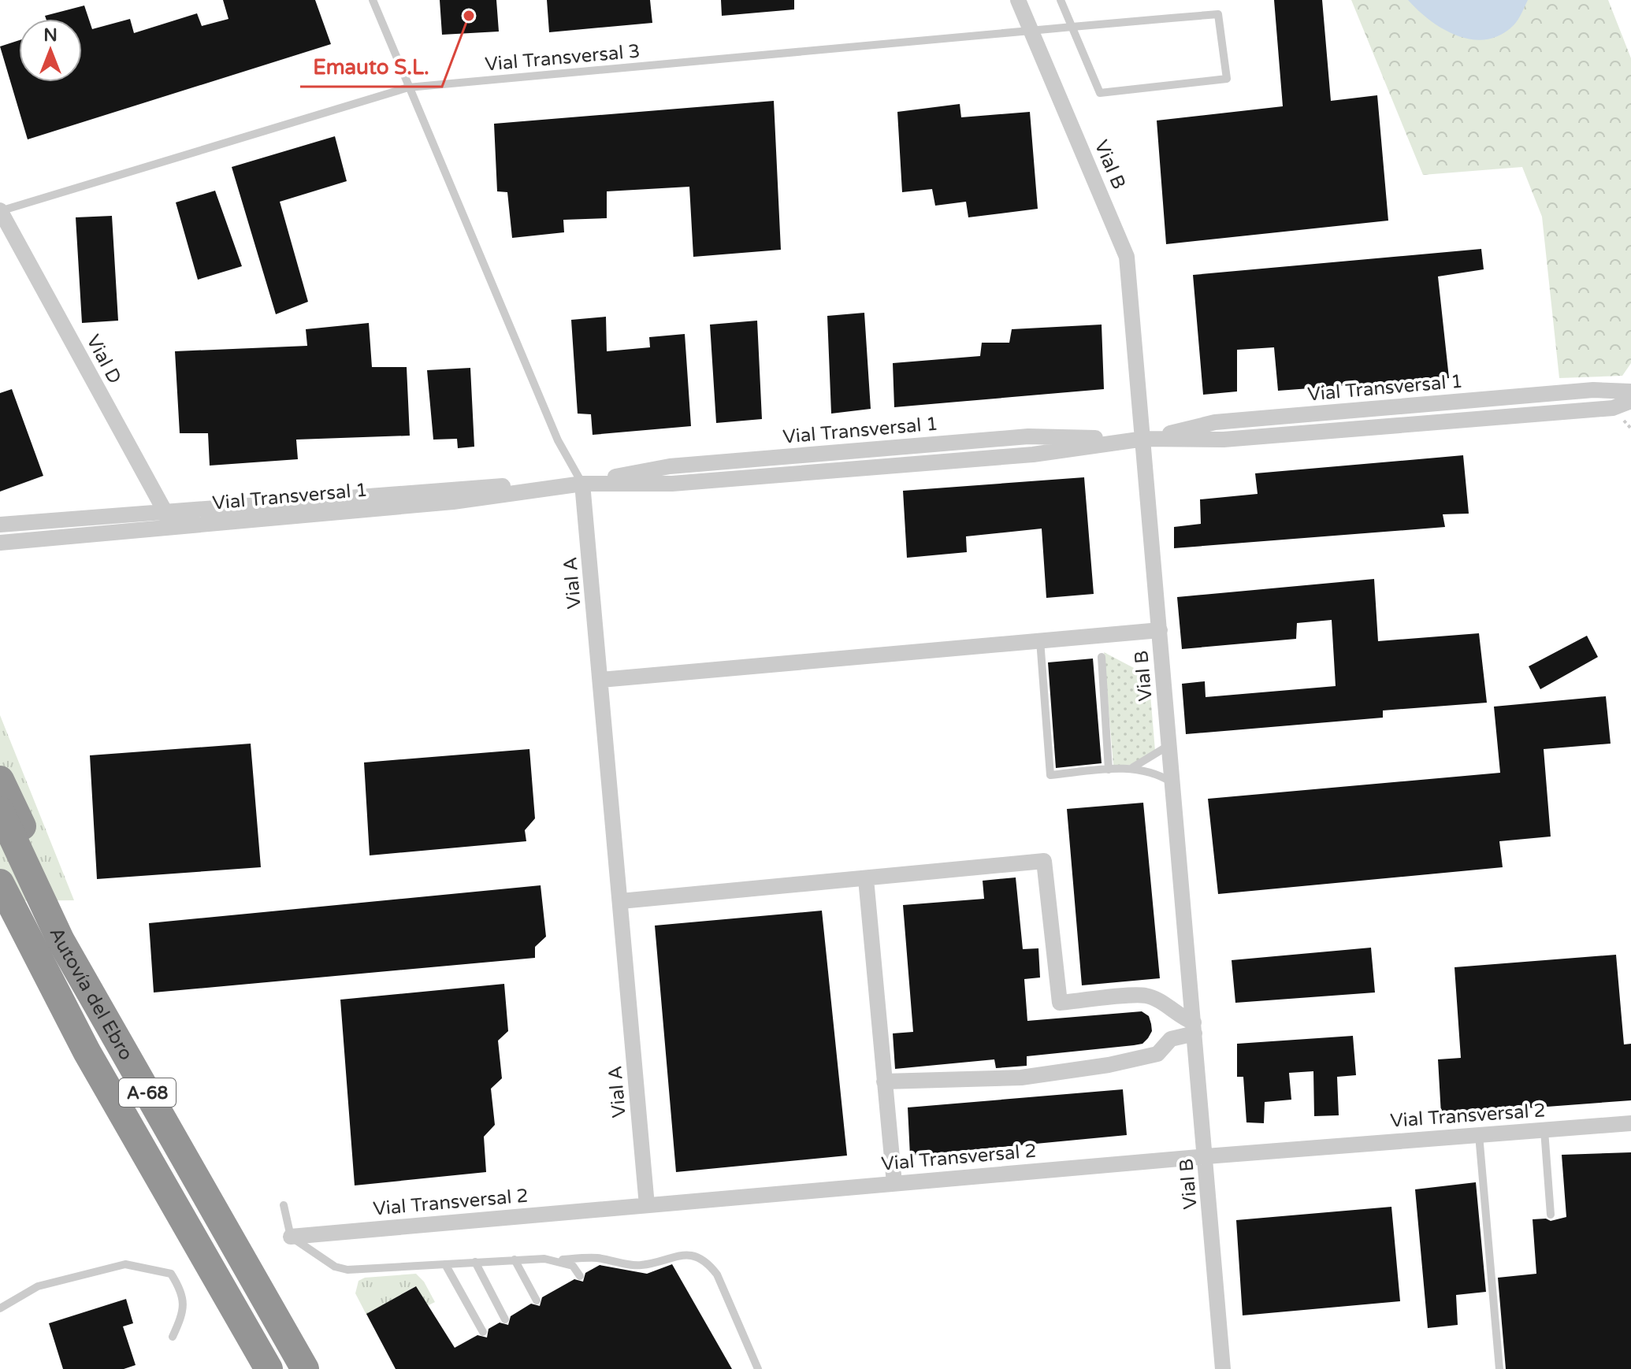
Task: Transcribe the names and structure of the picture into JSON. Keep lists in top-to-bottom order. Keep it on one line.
{"streets":{"highway":["Autovía del Ebro","A-68"],"street":["Vial B","Vial D","Vial Transversal 1","Vial A","Vial Transversal 2"],"lane":["Vial Transversal 3"]},"crossings":[["Vial Transversal 3","Vial B"],["Vial Transversal 3","Vial D"],["Vial Transversal 3","Vial A"],["Vial B","Vial Transversal 1"],["Vial B","Vial Transversal 2"],["Vial D","Vial Transversal 1"],["Vial Transversal 1","Vial A"],["Vial A","Vial Transversal 2"]],"places":["Emauto S.L."],"north":"top"}
